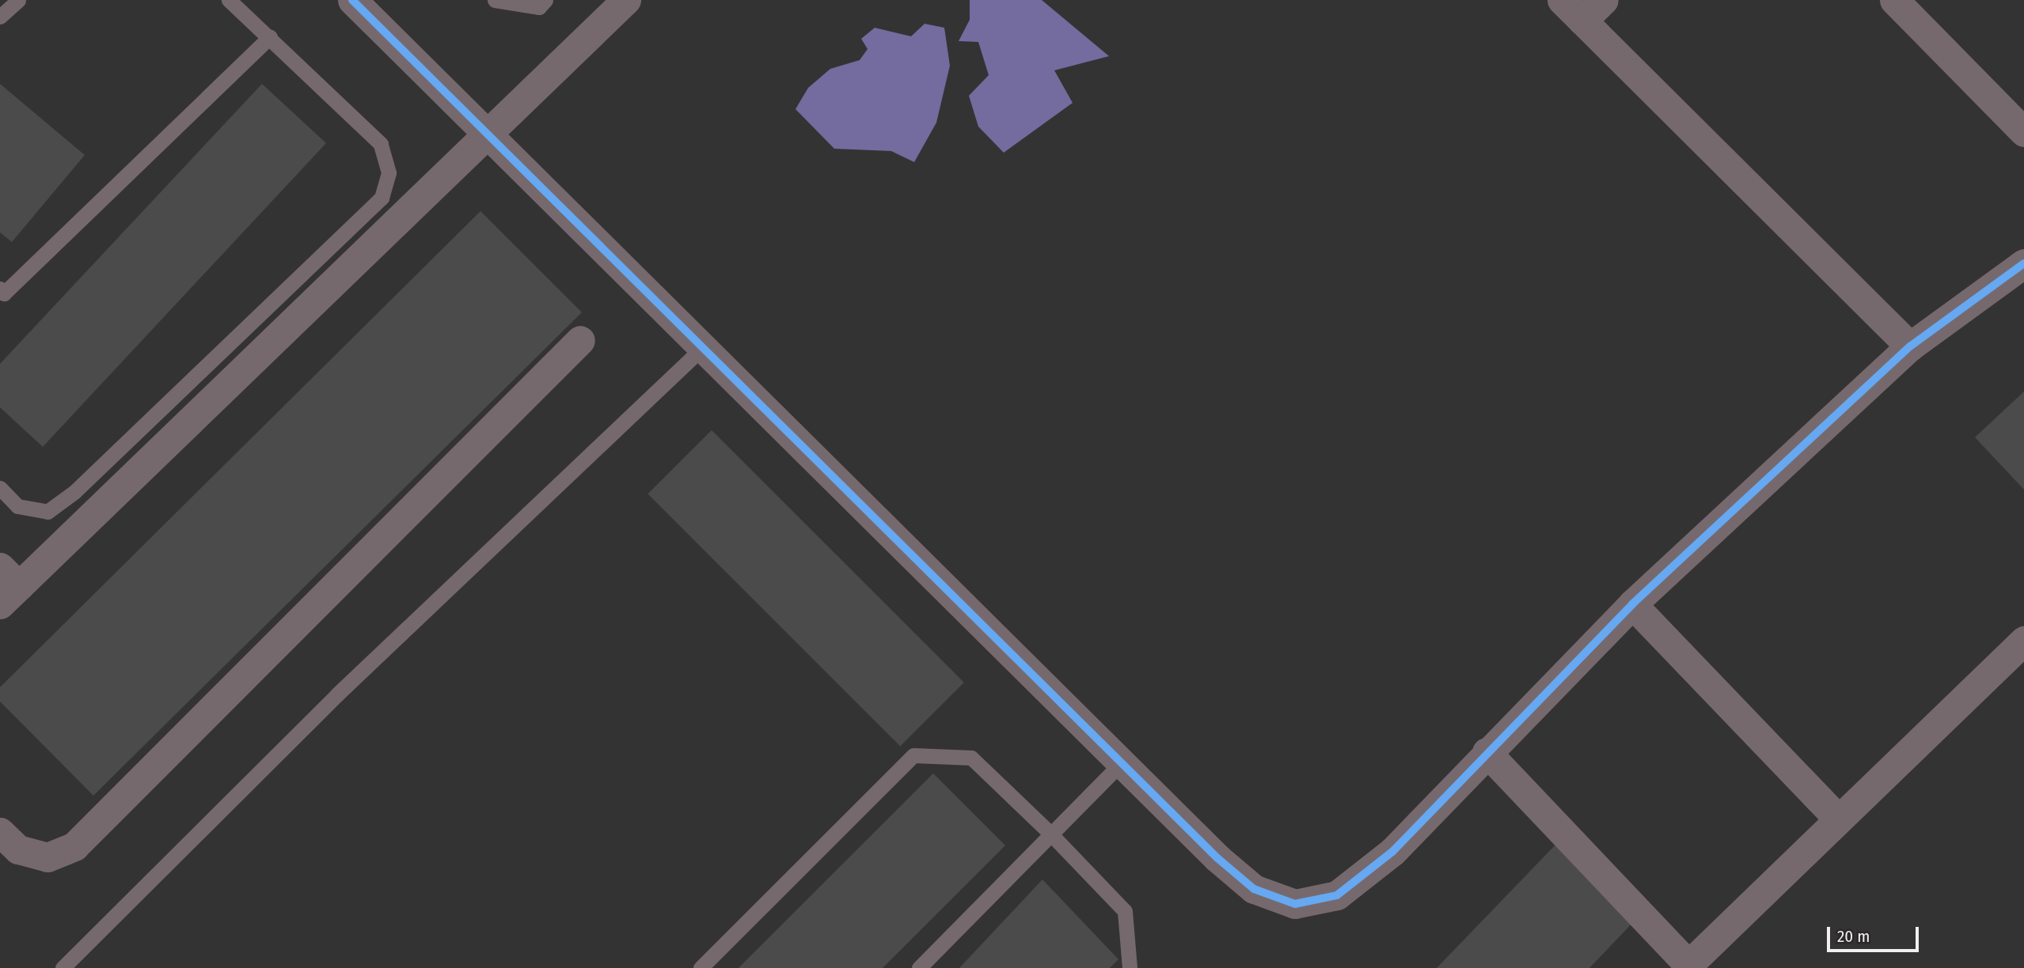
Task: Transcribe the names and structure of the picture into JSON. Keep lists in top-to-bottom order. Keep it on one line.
{"scale_bar":"20 m"}
